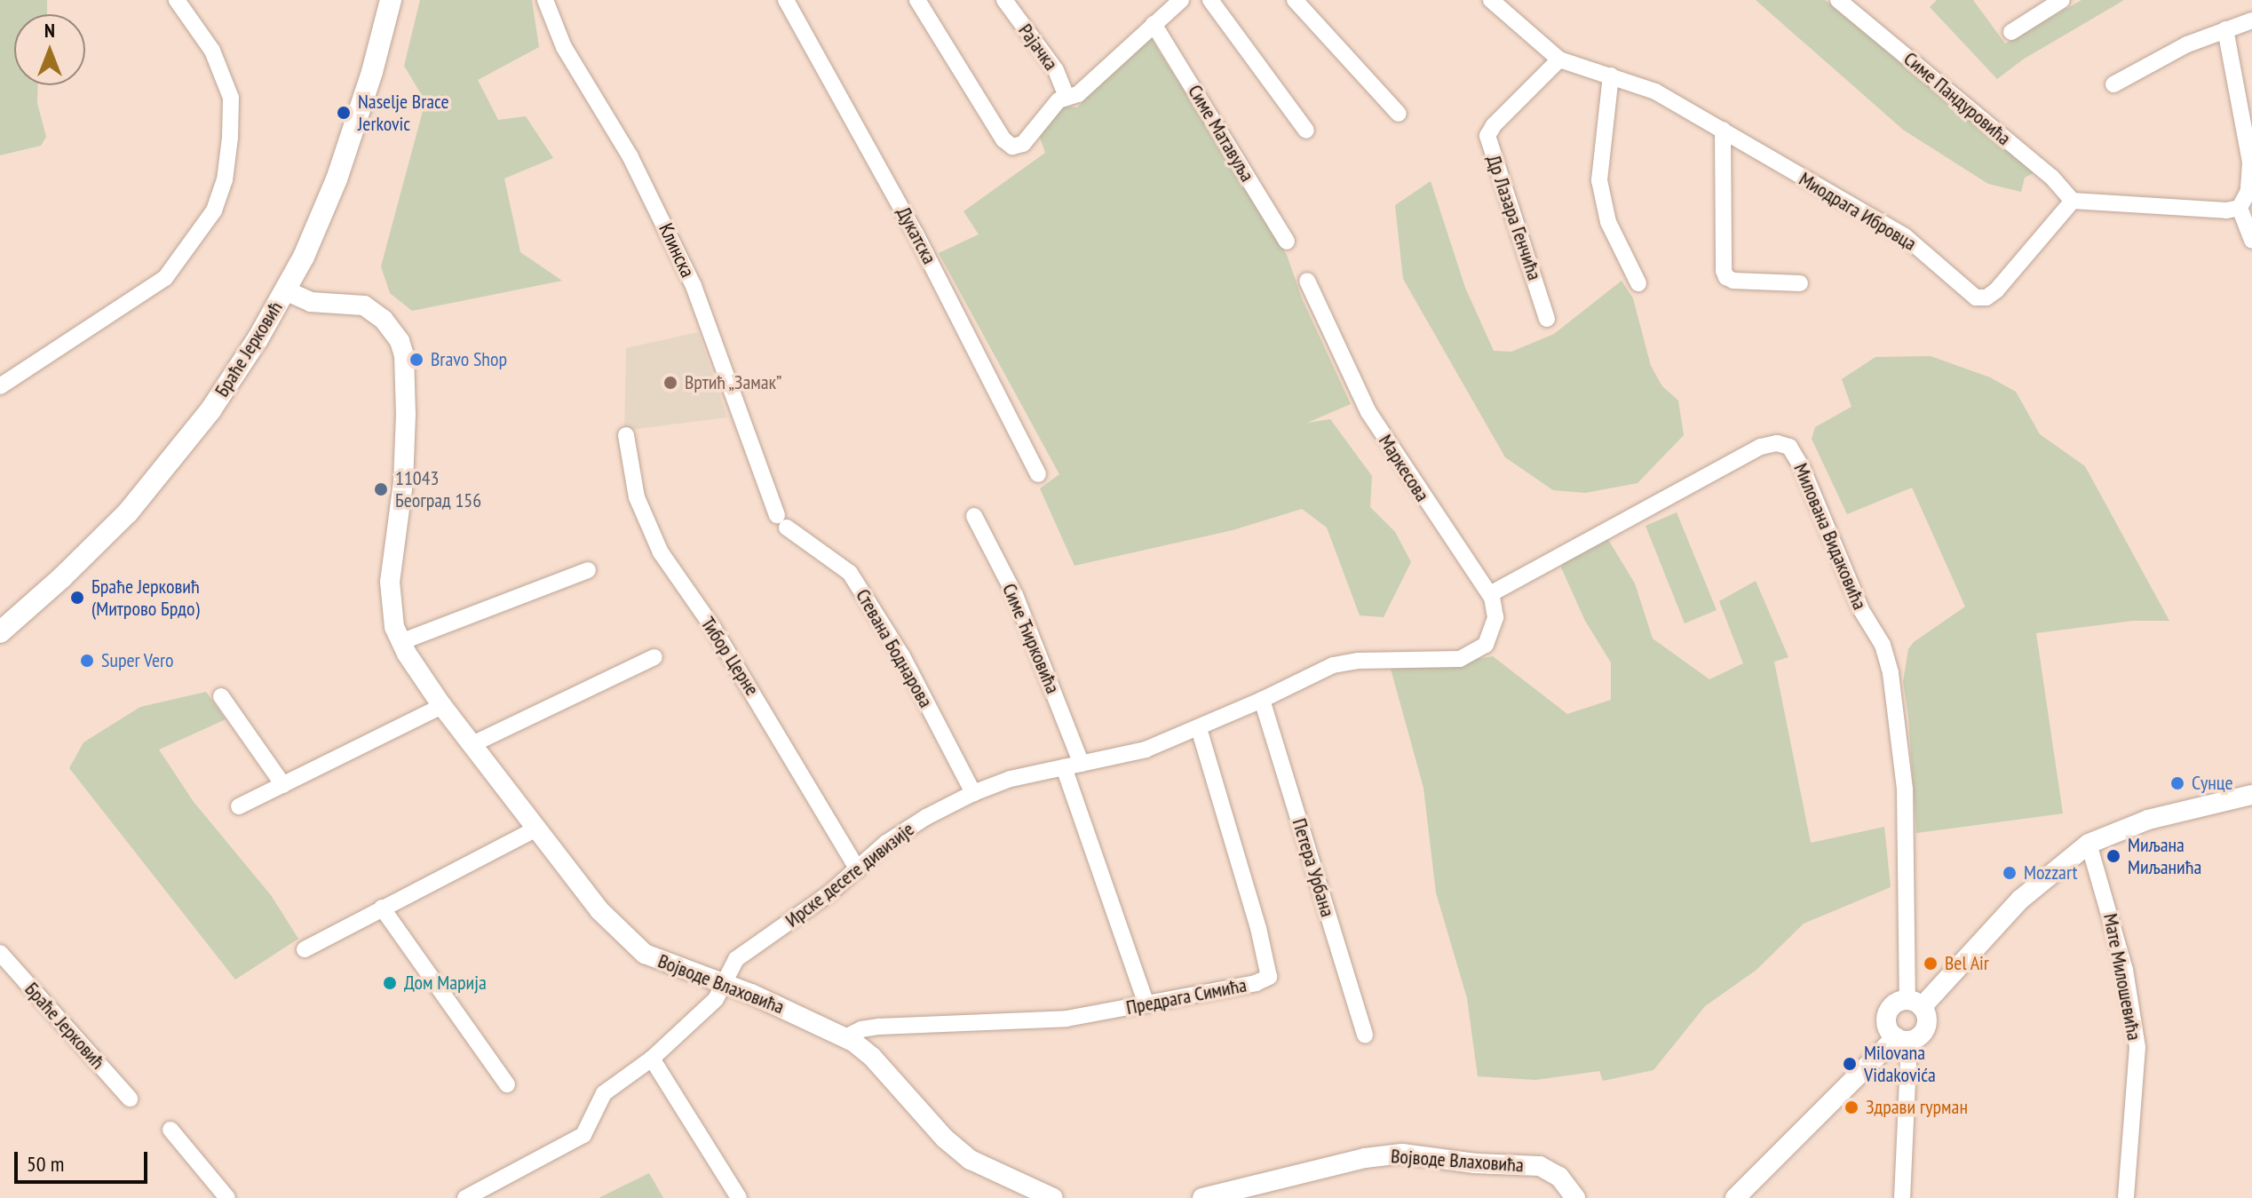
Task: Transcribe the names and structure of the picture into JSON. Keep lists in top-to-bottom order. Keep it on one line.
{"streets":{"main road":["Браће Јерковић"],"street":["Рајачка","Симе Пандуровића","Симе Матавуља","Миодрага Ибровца","Др Лазара Генчића","Дукатска","Клинска","Маркесова","Милована Видаковића","Симе Ћирковића","Стевана Боднарова","Тибор Церне","Петера Урбана","Ирске десете дивизије","Мате Милошевића","Војводе Влаховића","Предрага Симића"]},"crossings":[["Симе Пандуровића","Миодрага Ибровца"],["Миодрага Ибровца","Др Лазара Генчића"],["Клинска","Стевана Боднарова"],["Браће Јерковић","Војводе Влаховића"],["Маркесова","Милована Видаковића"],["Маркесова","Ирске десете дивизије"],["Милована Видаковића","Ирске десете дивизије"],["Симе Ћирковића","Ирске десете дивизије"],["Стевана Боднарова","Ирске десете дивизије"],["Тибор Церне","Ирске десете дивизије"],["Петера Урбана","Ирске десете дивизије"],["Ирске десете дивизије","Војводе Влаховића"],["Ирске десете дивизије","Предрага Симића"],["Војводе Влаховића","Предрага Симића"]],"places":["Naselje Brace Jerkovic","Bravo Shop","Вртић „Замак”","11043 Београд 156","Браће Јерковић (Митрово Брдо)","Super Vero","Сунце","Миљана Миљанића","Mozzart","Bel Air","Дом Марија","Milovana Vidakovića","Здрави гурман"],"scale_bar":"50 m","north":"top"}
